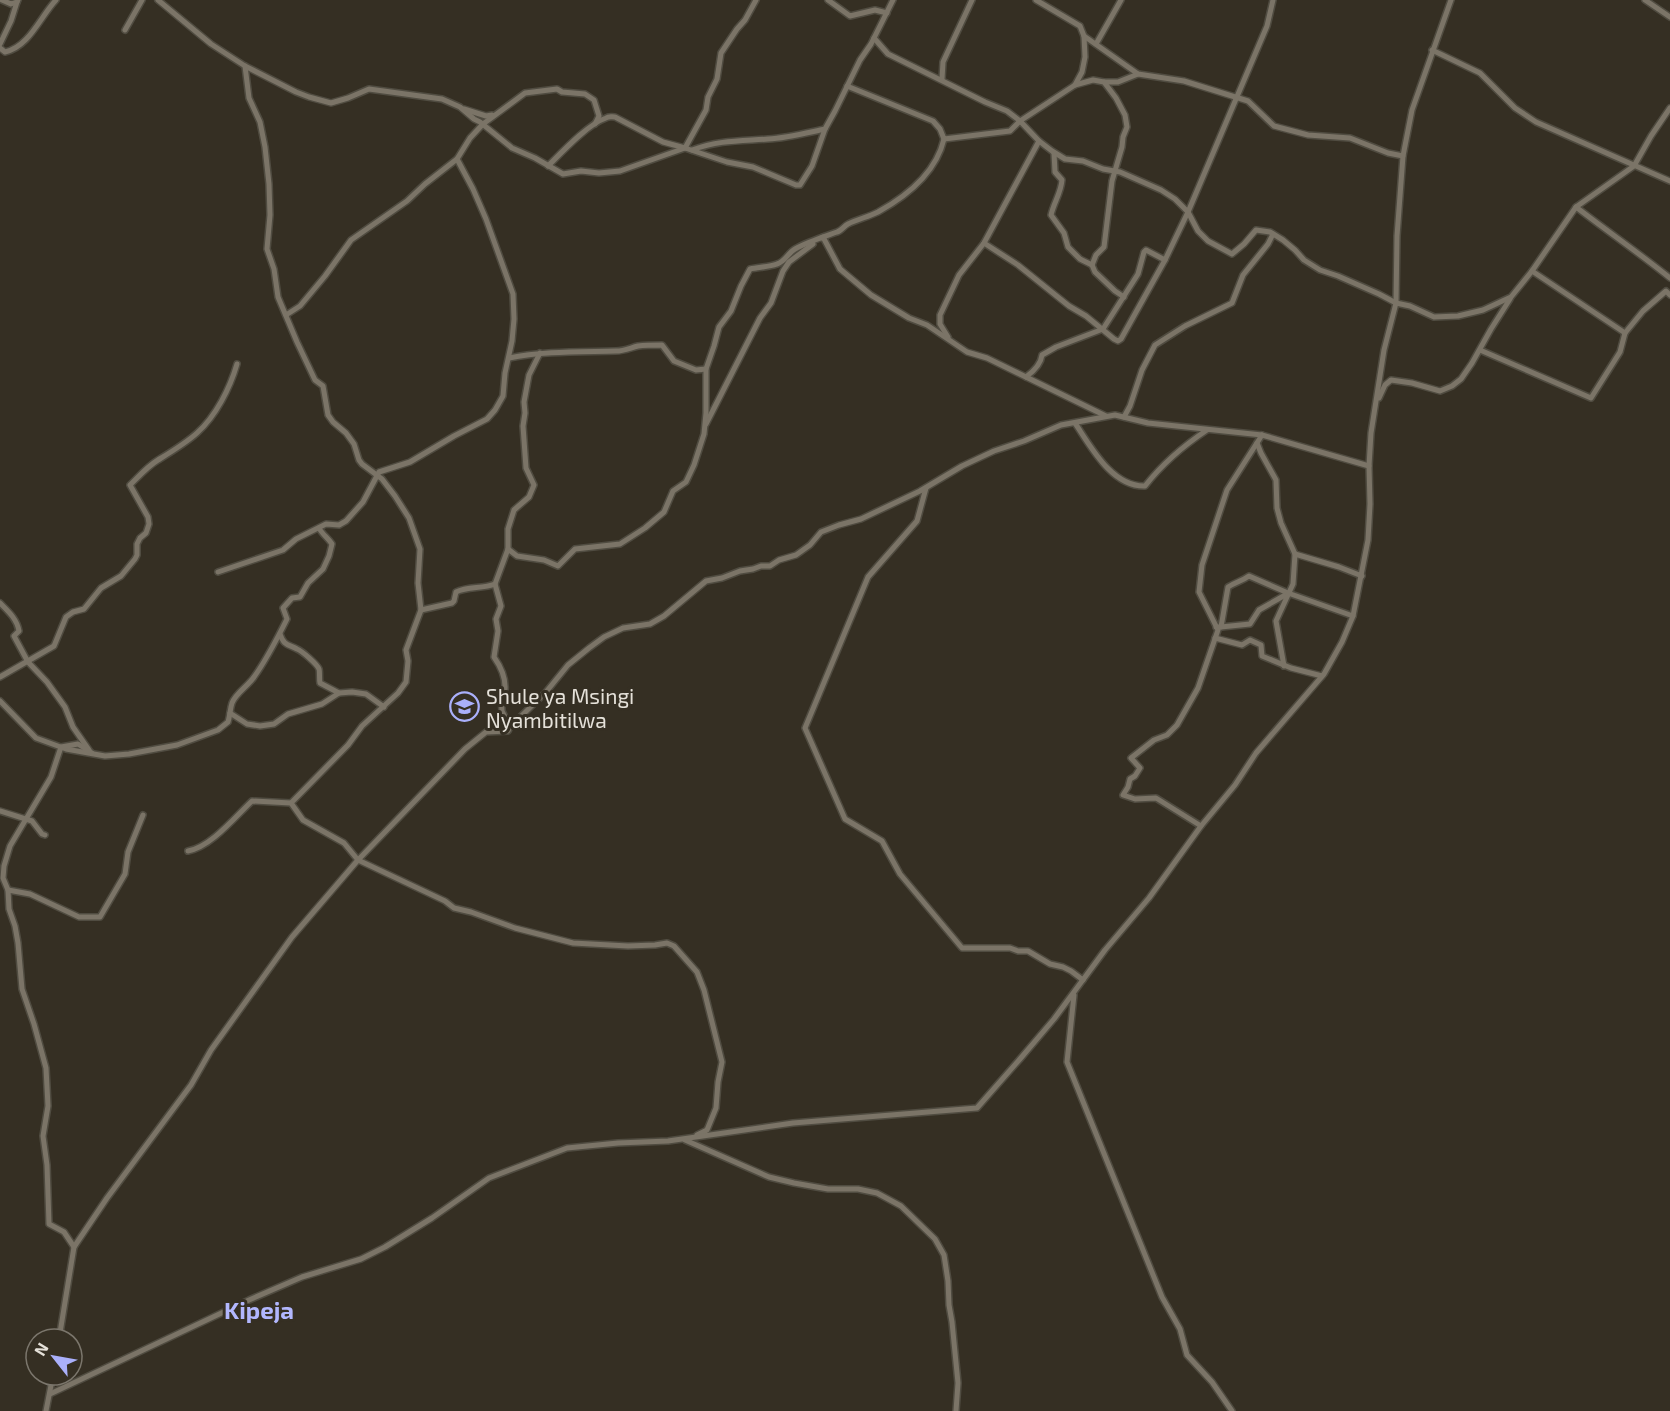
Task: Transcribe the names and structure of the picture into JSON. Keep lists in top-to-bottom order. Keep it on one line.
{"districts":["Kipeja"],"places":{"school or university":["Shule ya Msingi Nyambitilwa"]},"north":"top left"}
